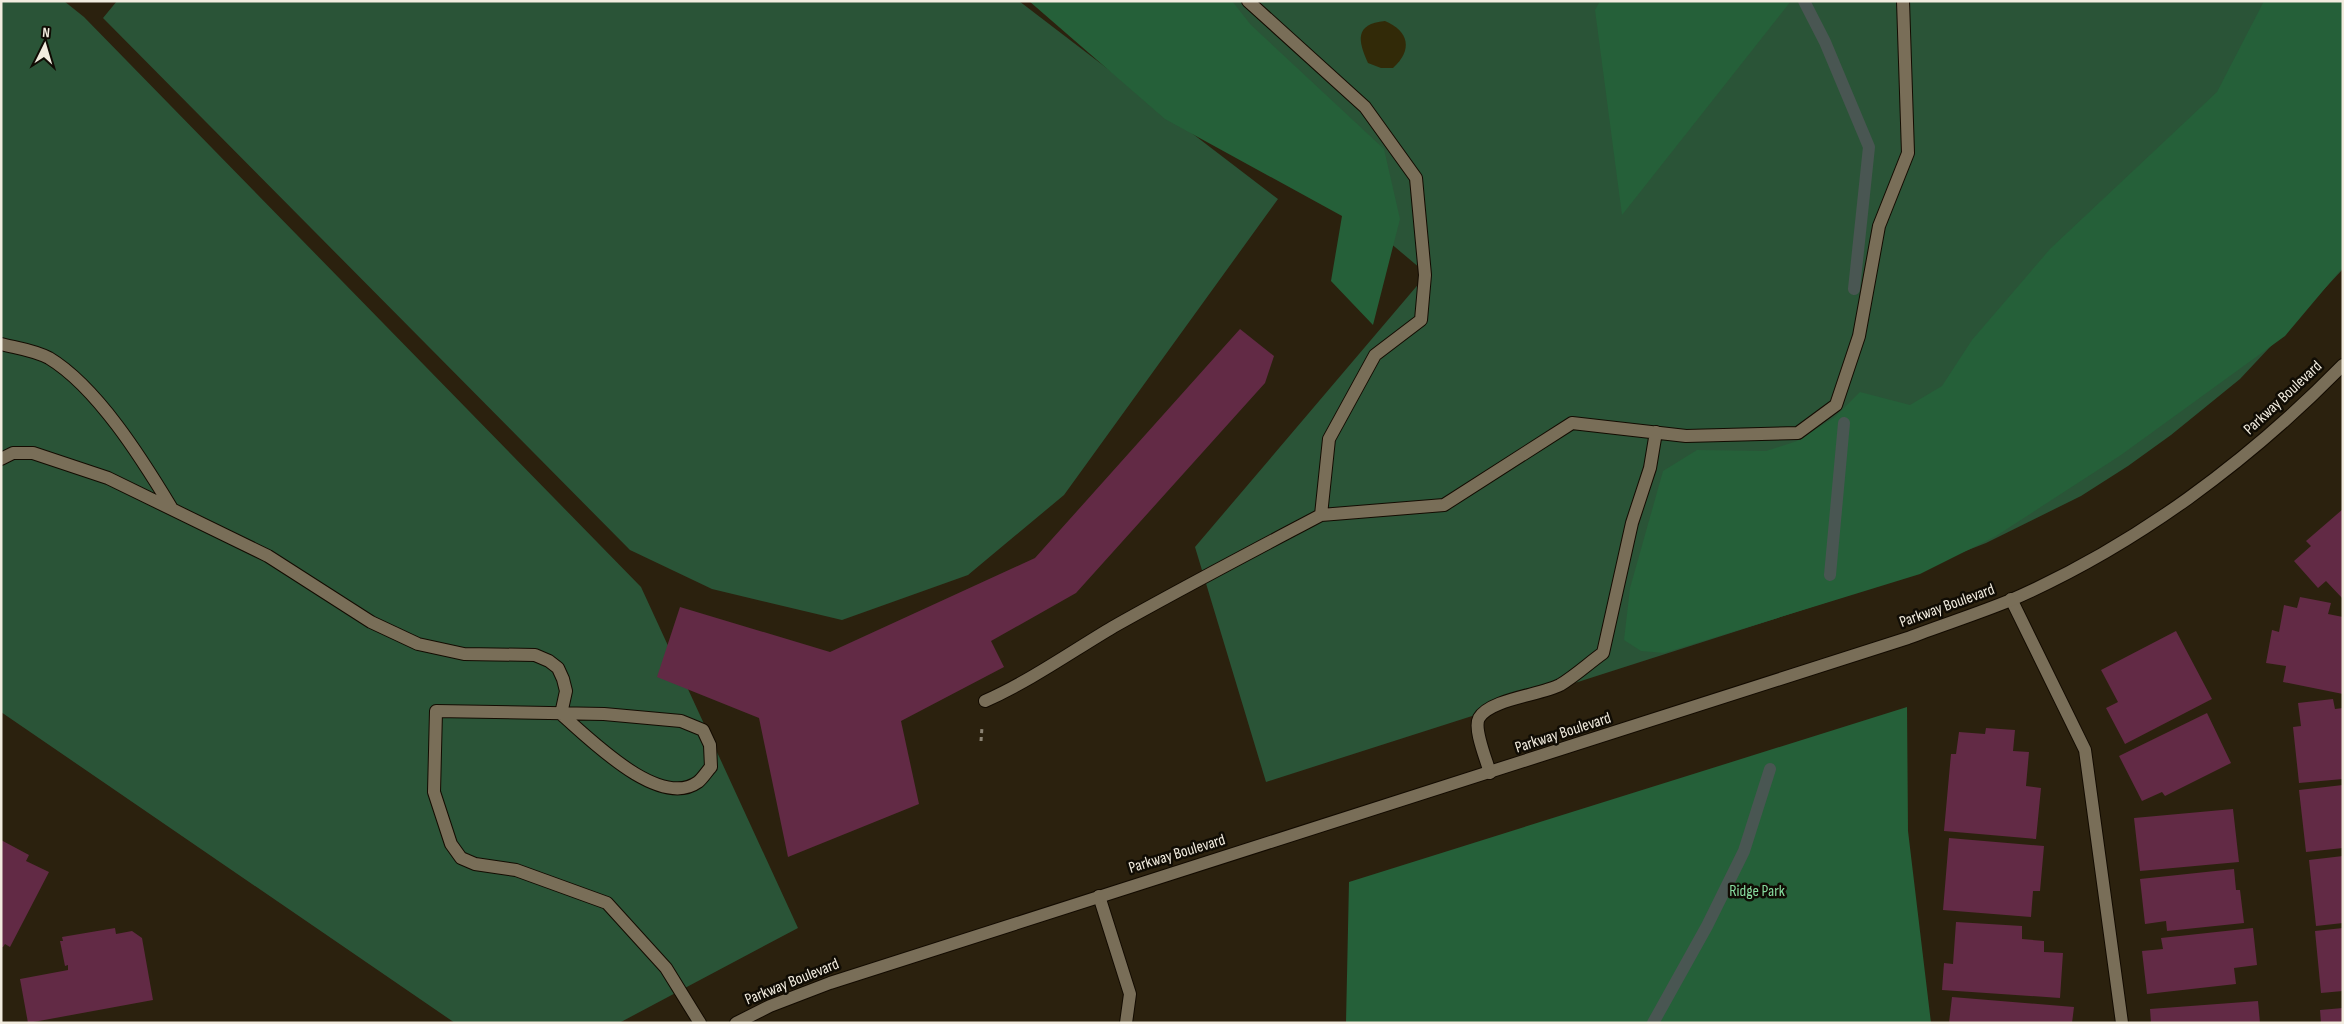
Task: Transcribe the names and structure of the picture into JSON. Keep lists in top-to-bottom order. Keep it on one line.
{"streets":{"street":["Parkway Boulevard"]},"parks":["Ridge Park"],"north":"top"}
